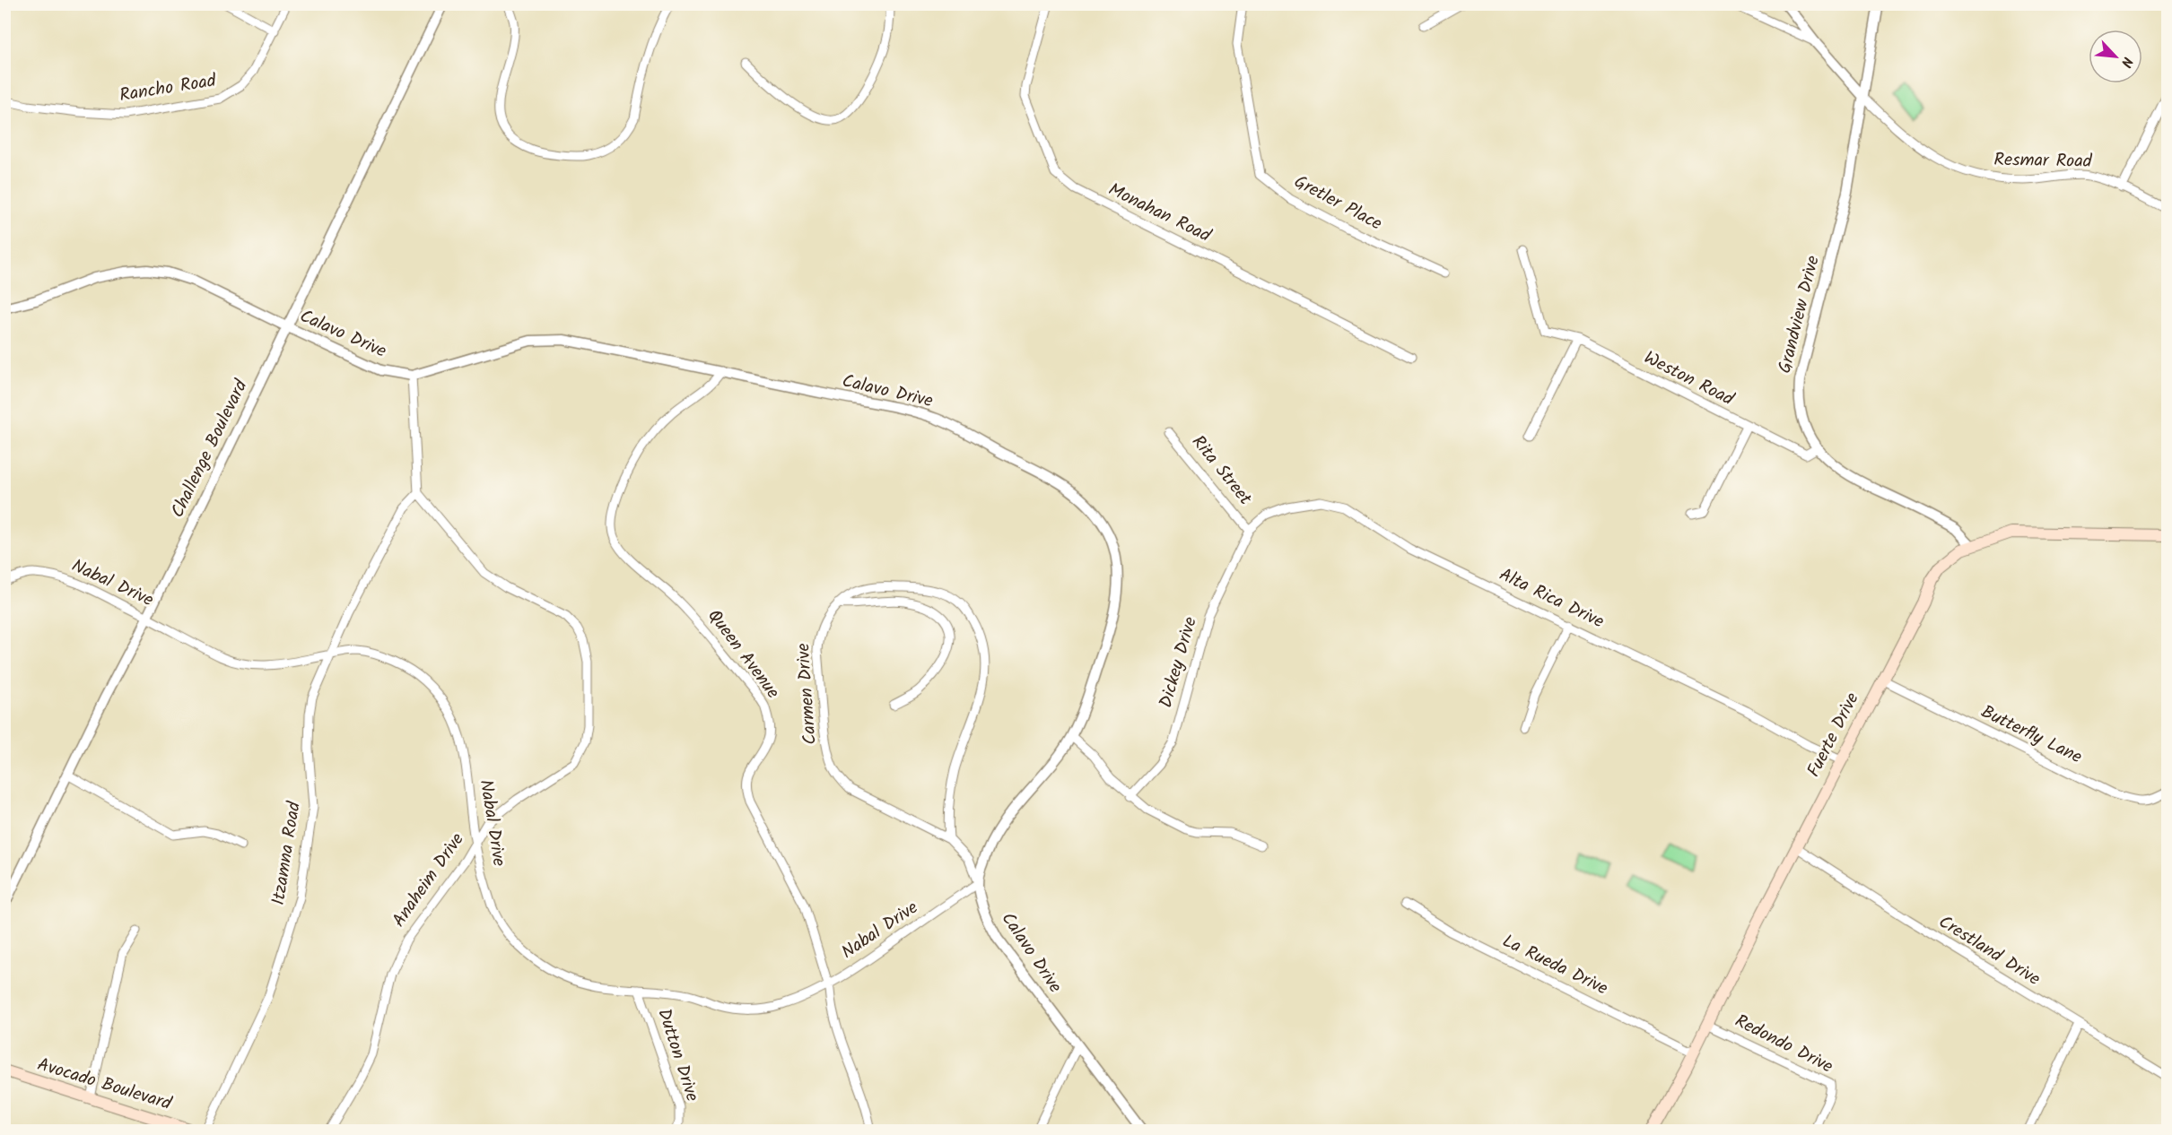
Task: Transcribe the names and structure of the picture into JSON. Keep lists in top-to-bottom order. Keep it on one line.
{"streets":{"main road":["Fuerte Drive","Avocado Boulevard"],"street":["Rancho Road","Resmar Road","Gretler Place","Monahan Road","Grandview Drive","Calavo Drive","Weston Road","Challenge Boulevard","Rita Street","Nabal Drive","Alta Rica Drive","Queen Avenue","Dickey Drive","Carmen Drive","Butterfly Lane","Itzamna Road","Anaheim Drive","Crestland Drive","La Rueda Drive","Redondo Drive","Dutton Drive"]},"crossings":[["Resmar Road","Grandview Drive"],["Grandview Drive","Weston Road"],["Grandview Drive","Fuerte Drive"],["Calavo Drive","Challenge Boulevard"],["Calavo Drive","Nabal Drive"],["Calavo Drive","Queen Avenue"],["Calavo Drive","Carmen Drive"],["Challenge Boulevard","Nabal Drive"],["Rita Street","Alta Rica Drive"],["Rita Street","Dickey Drive"],["Nabal Drive","Queen Avenue"],["Nabal Drive","Carmen Drive"],["Nabal Drive","Itzamna Road"],["Nabal Drive","Anaheim Drive"],["Nabal Drive","Dutton Drive"],["Alta Rica Drive","Dickey Drive"],["Alta Rica Drive","Fuerte Drive"],["Fuerte Drive","Butterfly Lane"],["Fuerte Drive","Crestland Drive"],["Fuerte Drive","La Rueda Drive"],["Fuerte Drive","Redondo Drive"],["Itzamna Road","Anaheim Drive"]],"north":"bottom right"}
